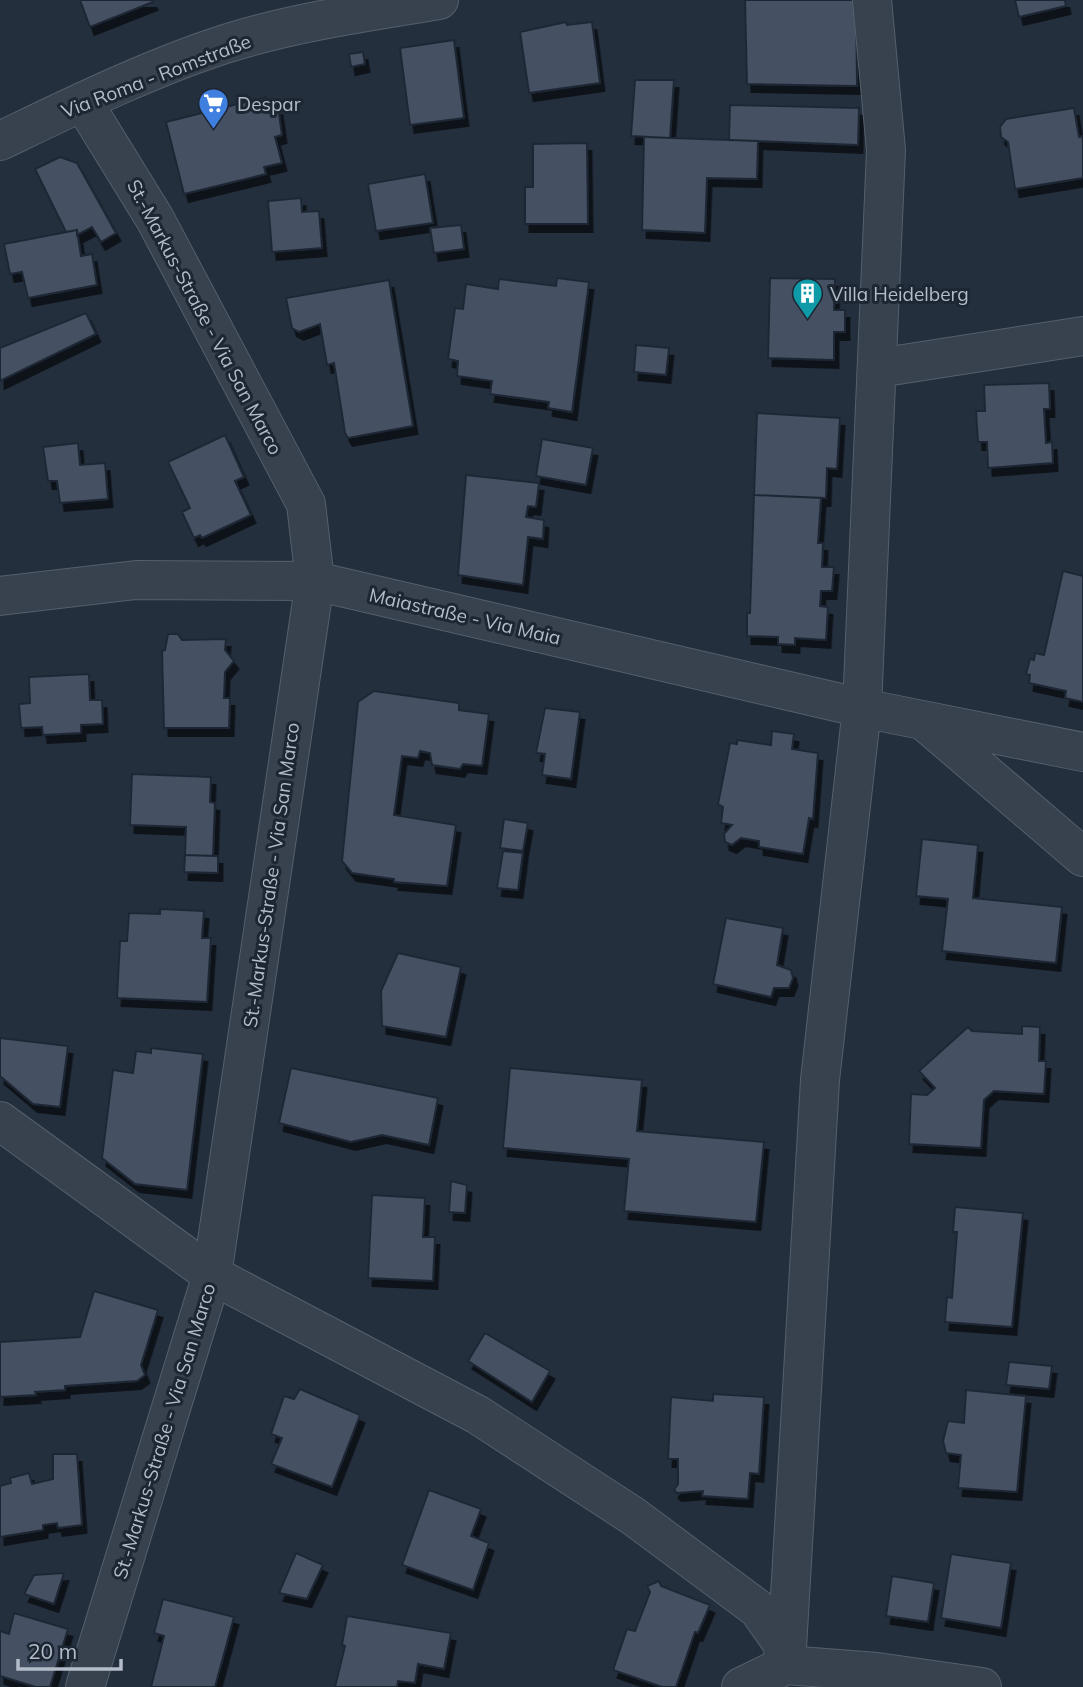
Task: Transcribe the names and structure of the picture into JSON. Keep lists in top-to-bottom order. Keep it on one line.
{"streets":{"street":["Via Roma - Romstraße","St.-Markus-Straße - Via San Marco","Maiastraße - Via Maia"]},"crossings":[["Via Roma - Romstraße","St.-Markus-Straße - Via San Marco"],["St.-Markus-Straße - Via San Marco","Maiastraße - Via Maia"]],"places":{"supermarket":["Despar"],"building":["Villa Heidelberg"]},"scale_bar":"20 m"}
